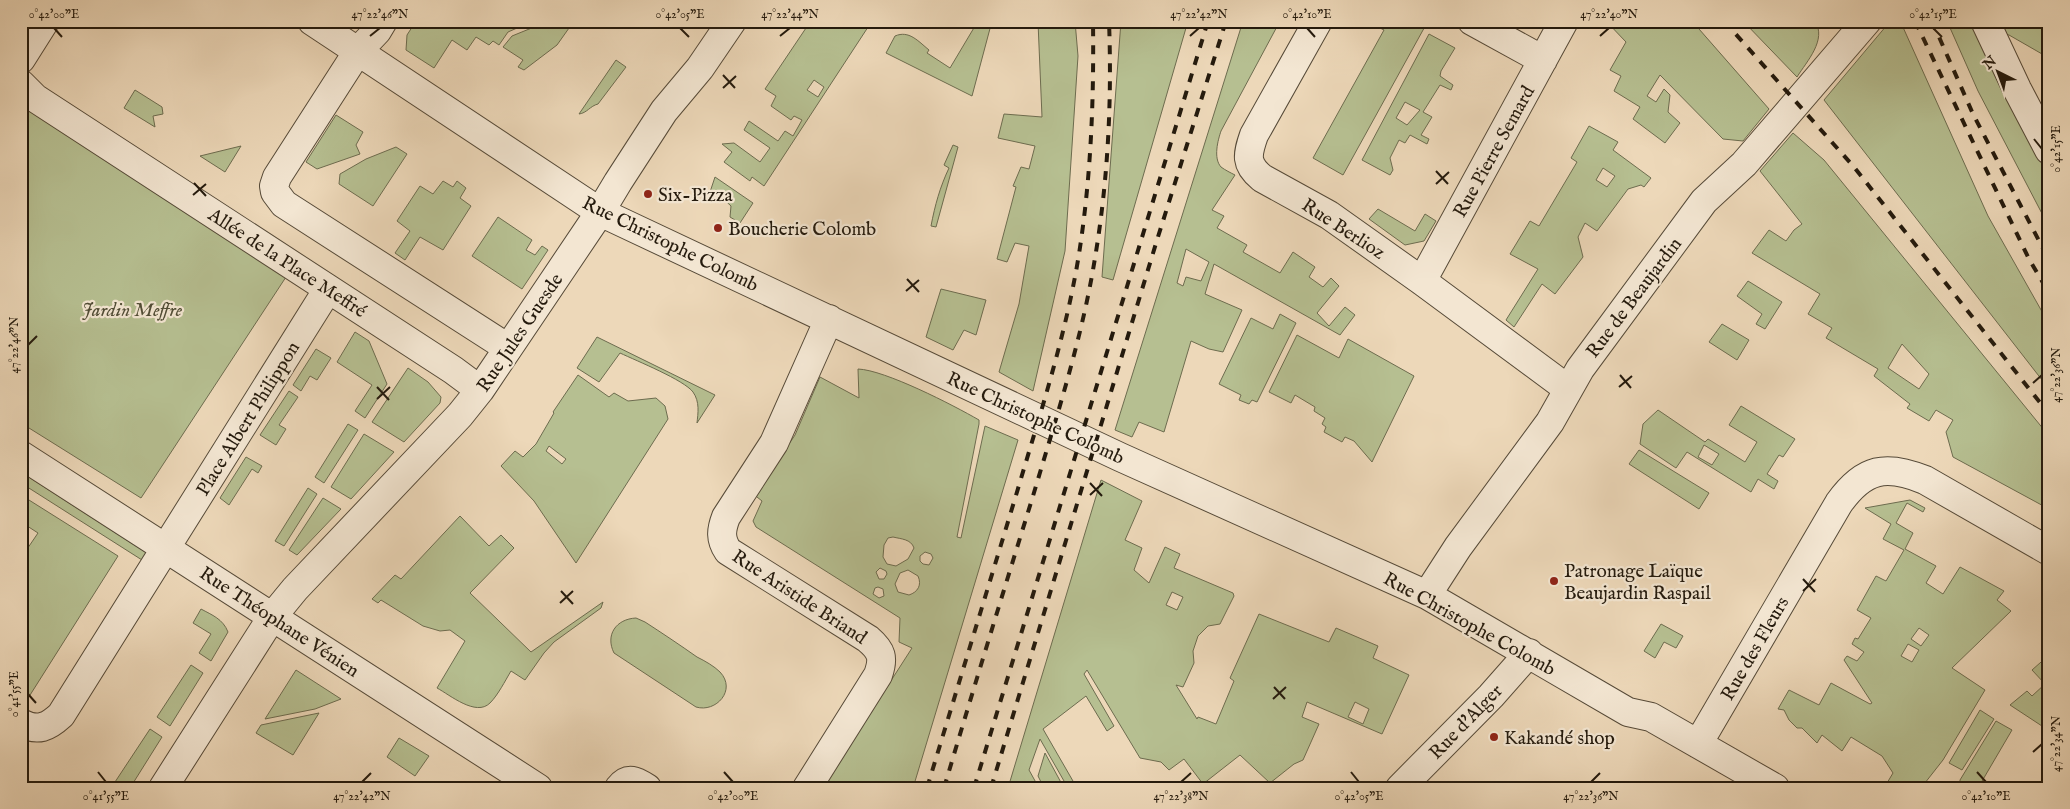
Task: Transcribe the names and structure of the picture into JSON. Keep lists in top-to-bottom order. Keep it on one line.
{"streets":{"street":["Rue Pierre Semard","Rue Berlioz","Rue Christophe Colomb","Allée de la Place Meffré","Rue de Beaujardin","Rue Jules Guesde","Place Albert Philippon","Rue Aristide Briand","Rue Théophane Vénien","Rue des Fleurs","Rue d'Alger"]},"crossings":[["Rue Pierre Semard","Rue Berlioz"],["Rue Berlioz","Rue de Beaujardin"],["Rue Christophe Colomb","Rue de Beaujardin"],["Rue Christophe Colomb","Rue Jules Guesde"],["Rue Christophe Colomb","Rue Aristide Briand"],["Rue Christophe Colomb","Rue des Fleurs"],["Rue Christophe Colomb","Rue d'Alger"],["Allée de la Place Meffré","Rue Jules Guesde"],["Allée de la Place Meffré","Place Albert Philippon"],["Rue Jules Guesde","Rue Théophane Vénien"],["Place Albert Philippon","Rue Théophane Vénien"]],"parks":["Jardin Meffre"],"places":["Six-Pizza","Boucherie Colomb","Patronage Laïque Beaujardin Raspail","Kakandé shop"],"north":"top left","coordinates":["0°42'00\"E","47°22'46\"N","0°42'05\"E","47°22'44\"N","47°22'42\"N","0°42'10\"E","47°22'40\"N","0°42'15\"E","47°22'36\"N","0°41'55\"E","47°22'34\"N","47°22'38\"N"]}
